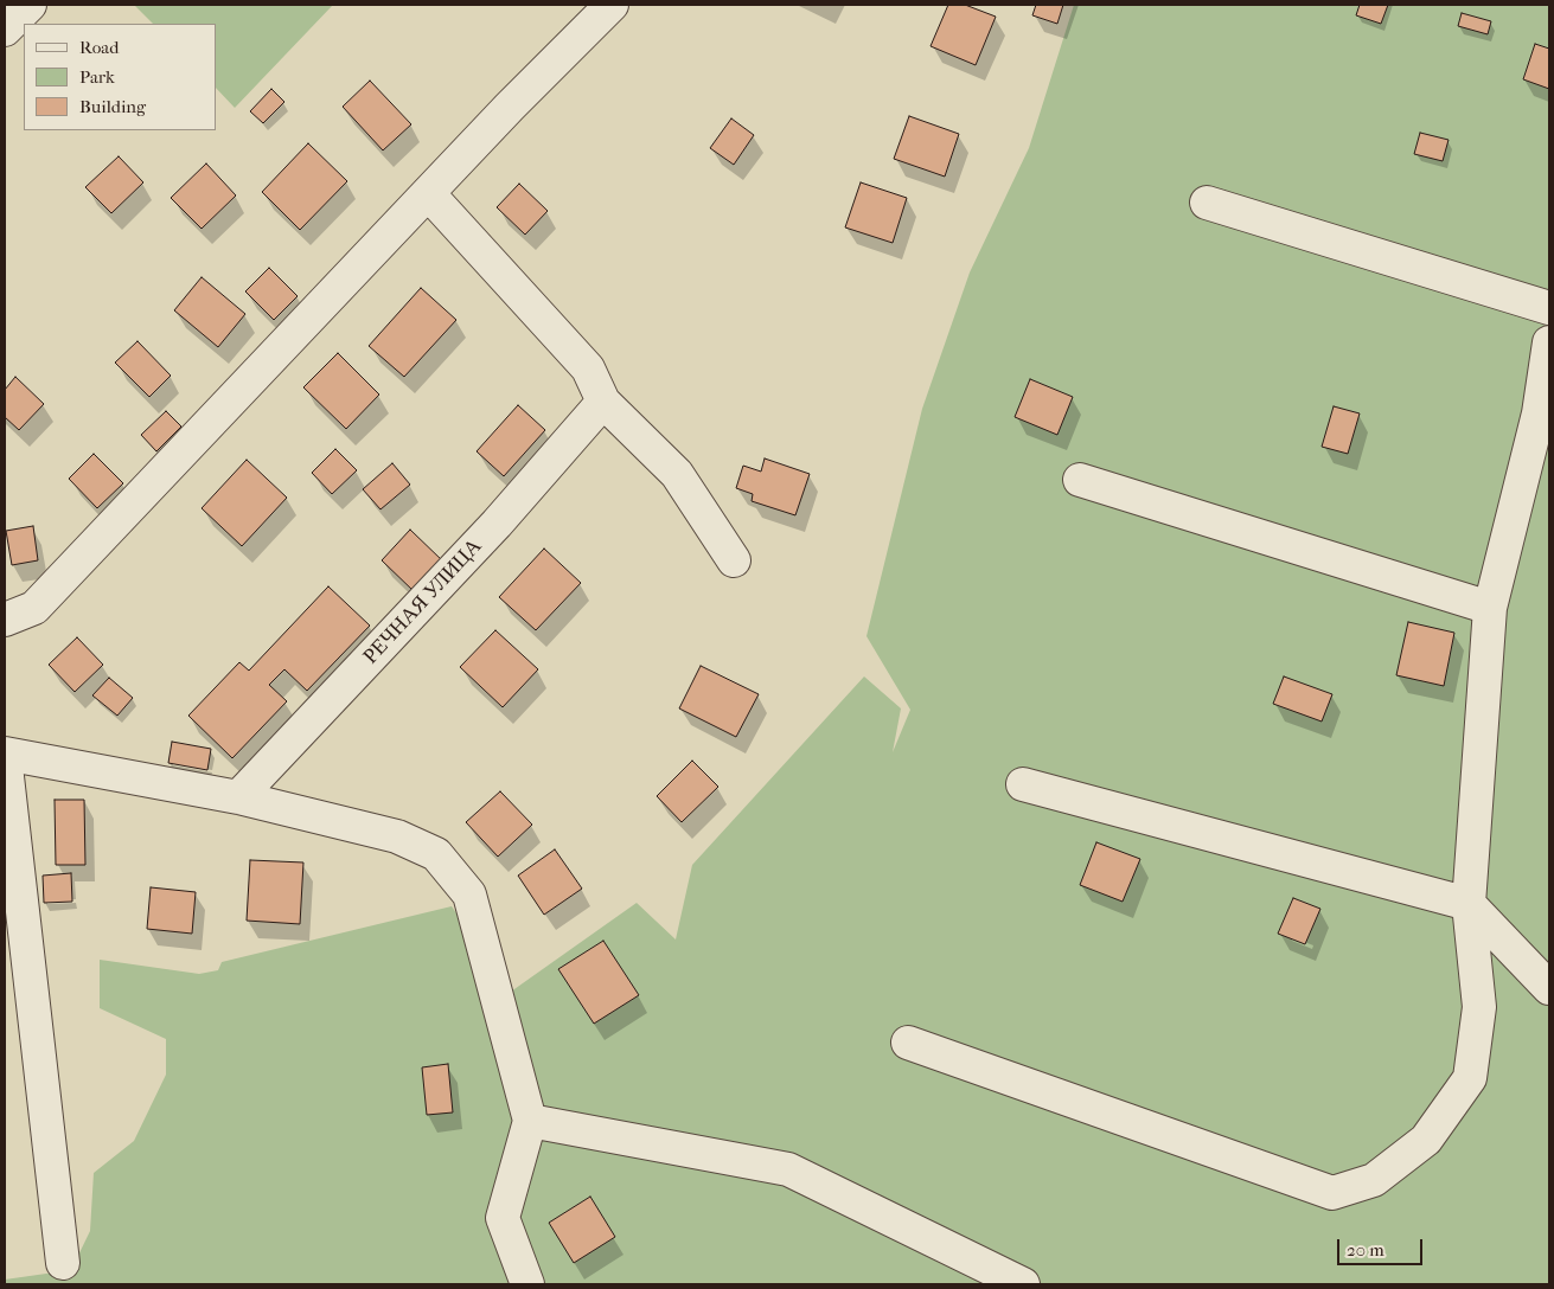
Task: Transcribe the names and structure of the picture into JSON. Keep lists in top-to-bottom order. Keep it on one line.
{"streets":{"street":["РЕЧНАЯ УЛИЦА"]},"legend":["Road","Park","Building"],"scale_bar":"20 m"}
